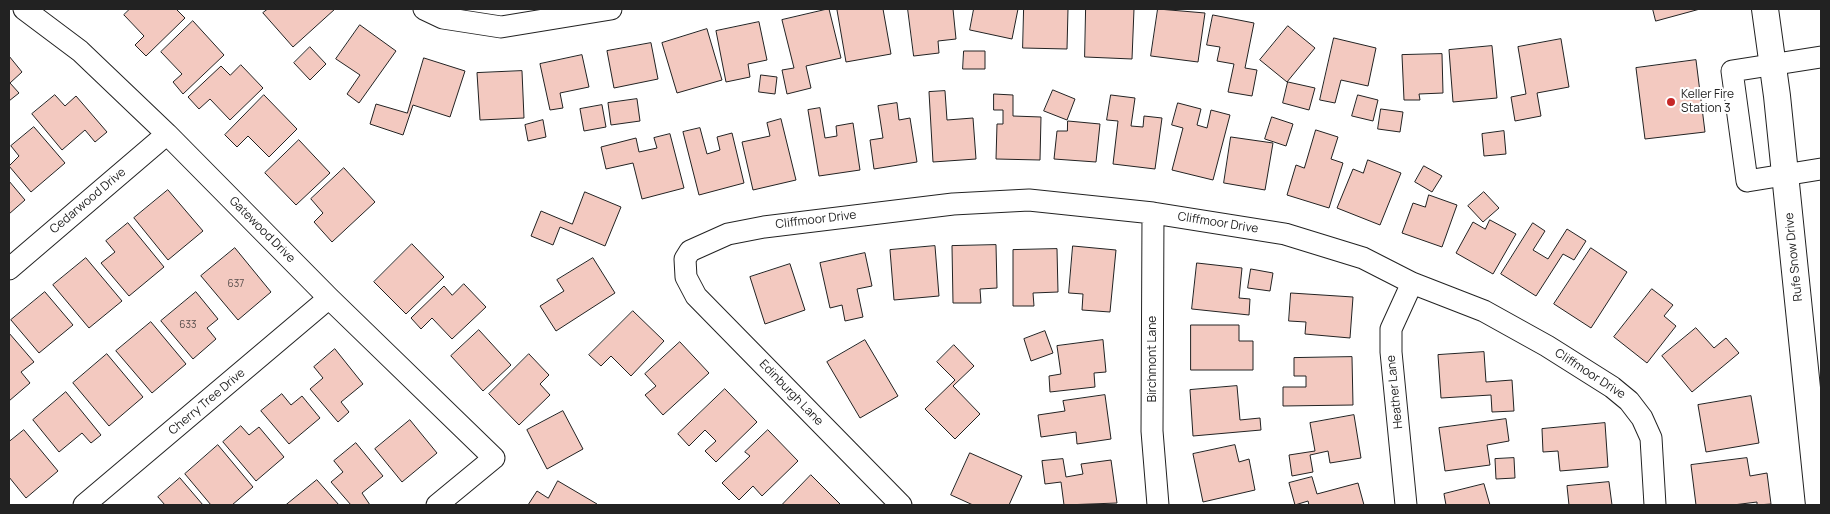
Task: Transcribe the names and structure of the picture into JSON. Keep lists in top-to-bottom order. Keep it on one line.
{"streets":{"main road":["Rufe Snow Drive"],"street":["Cedarwood Drive","Cliffmoor Drive","Gatewood Drive","Birchmont Lane","Heather Lane","Edinburgh Lane","Cherry Tree Drive"]},"crossings":[["Cedarwood Drive","Gatewood Drive"],["Cliffmoor Drive","Birchmont Lane"],["Cliffmoor Drive","Heather Lane"],["Cliffmoor Drive","Edinburgh Lane"],["Gatewood Drive","Cherry Tree Drive"]],"places":["Keller Fire Station 3"],"house_numbers":["637","633"]}
